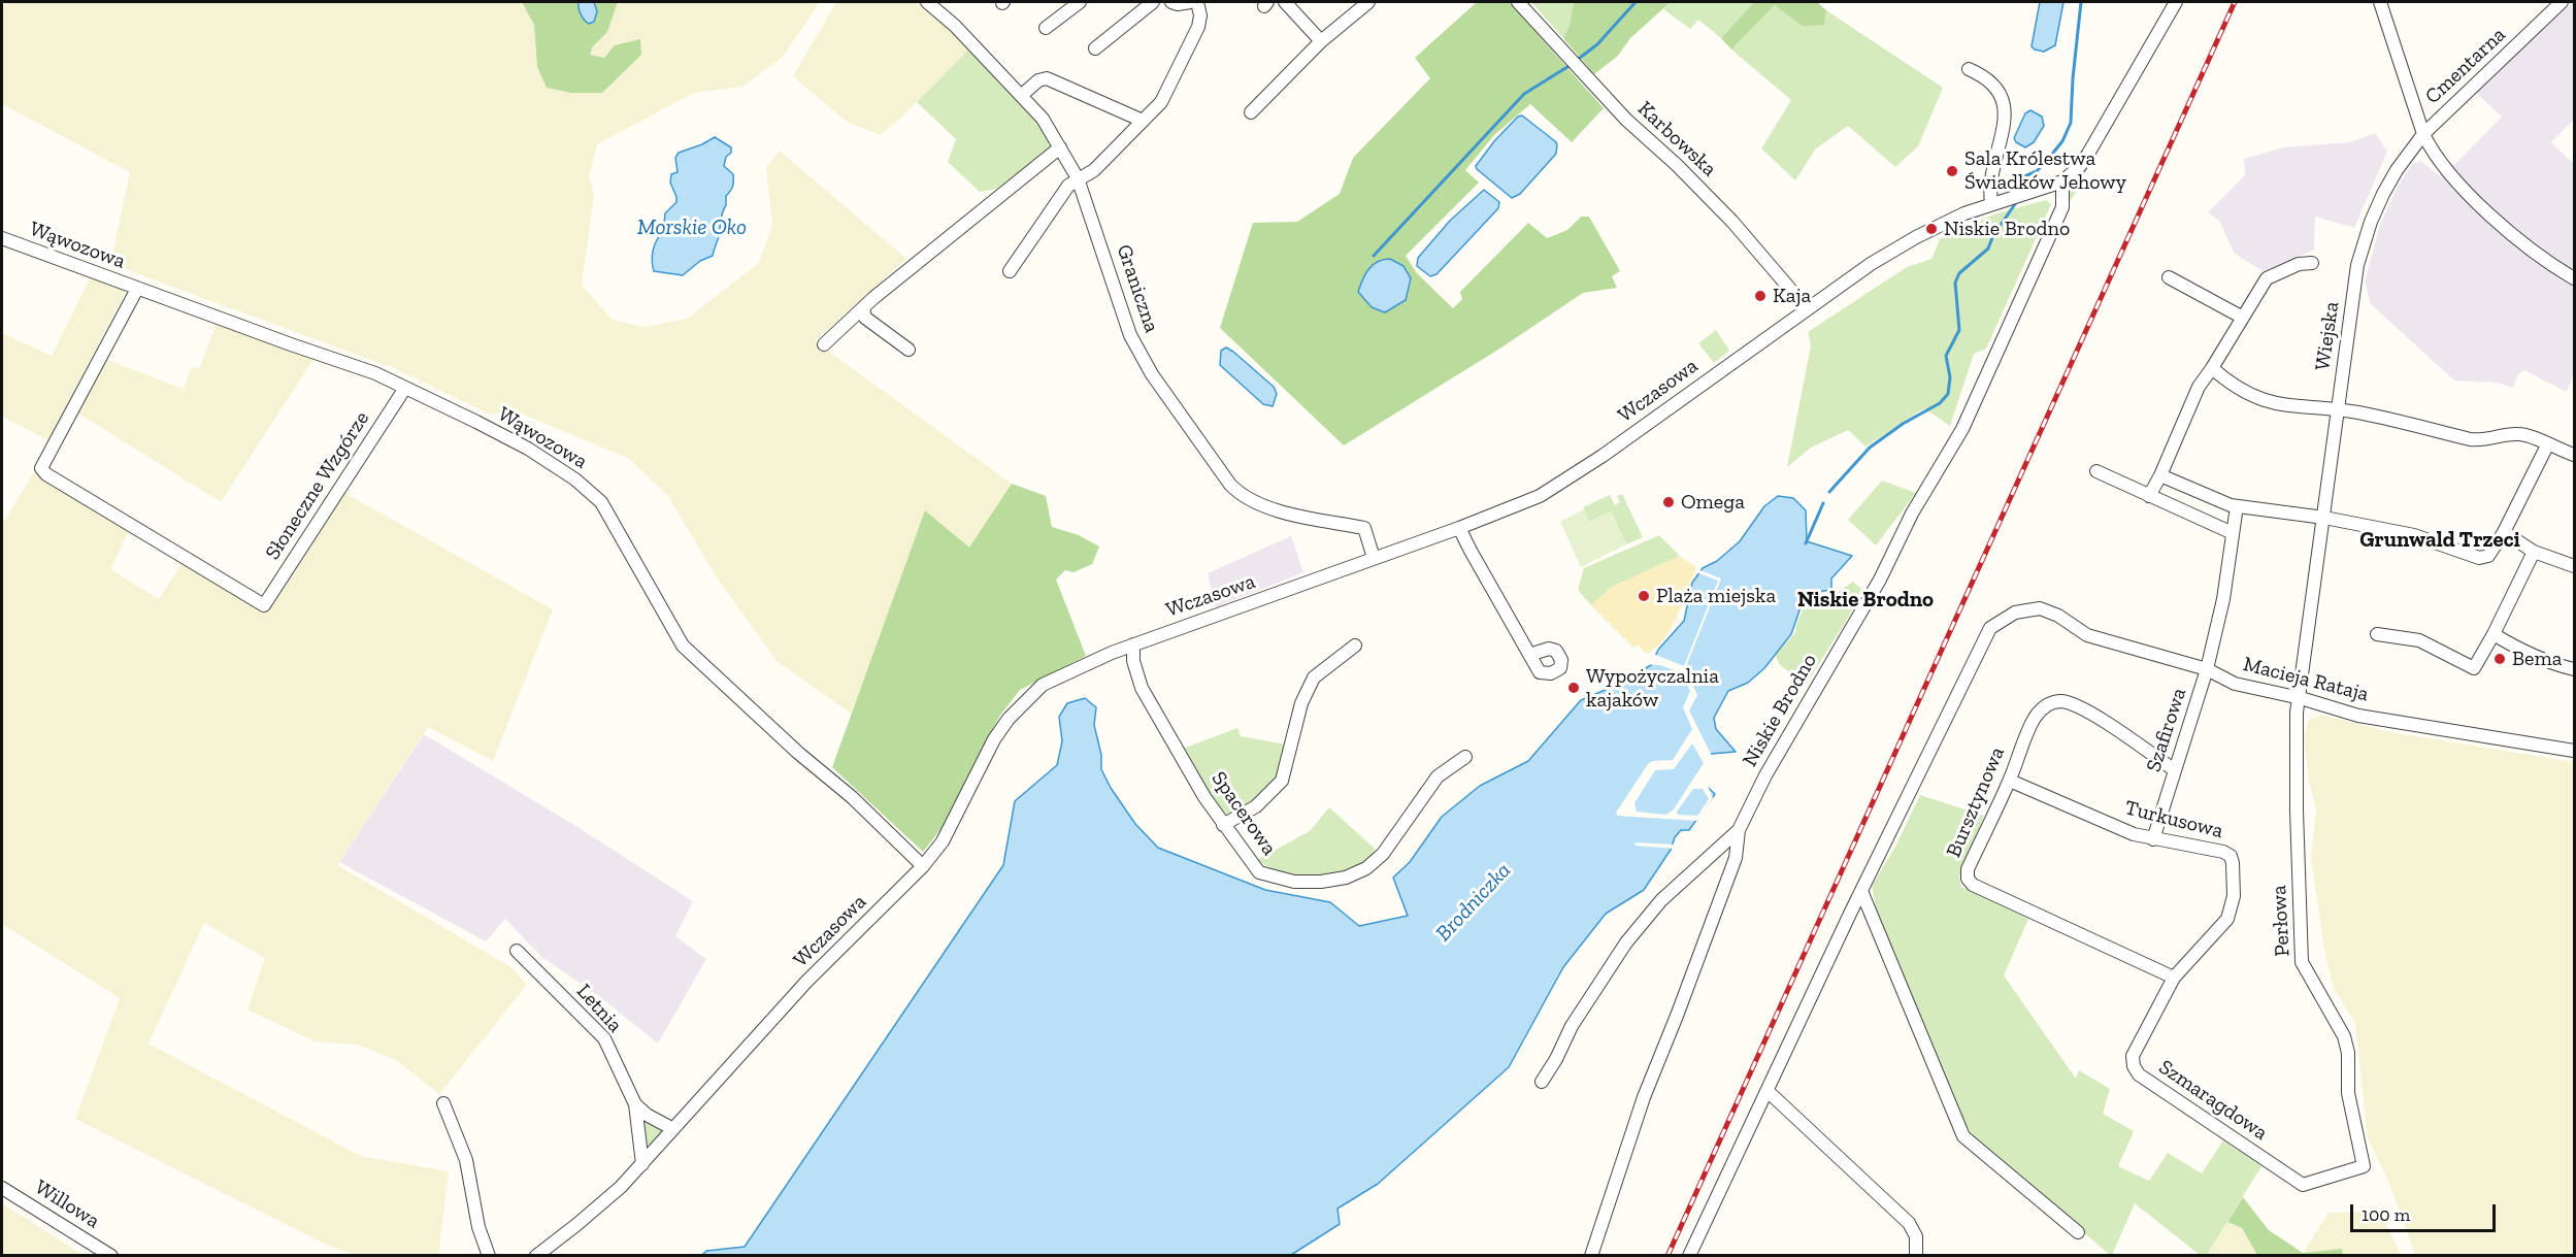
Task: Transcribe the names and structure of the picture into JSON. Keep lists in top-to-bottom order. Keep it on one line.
{"streets":{"street":["Cmentarna","Karbowska","Wąwozowa","Graniczna","Wiejska","Wczasowa","Słoneczne Wzgórze","Macieja Rataja","Niskie Brodno","Szafirowa","Bursztynowa","Spacerowa","Turkusowa","Perłowa","Letnia","Szmaragdowa","Willowa"]},"crossings":[["Cmentarna","Wiejska"],["Karbowska","Wczasowa"],["Wąwozowa","Wczasowa"],["Wąwozowa","Słoneczne Wzgórze"],["Graniczna","Wczasowa"],["Wiejska","Macieja Rataja"],["Wiejska","Perłowa"],["Wczasowa","Niskie Brodno"],["Wczasowa","Spacerowa"],["Wczasowa","Letnia"],["Macieja Rataja","Szafirowa"],["Macieja Rataja","Perłowa"],["Szafirowa","Bursztynowa"],["Szafirowa","Turkusowa"],["Bursztynowa","Turkusowa"],["Bursztynowa","Szmaragdowa"],["Turkusowa","Szmaragdowa"],["Perłowa","Szmaragdowa"]],"districts":["Grunwald Trzeci","Niskie Brodno"],"water":["Morskie Oko","Brodniczka"],"places":["Sala Królestwa Świadków Jehowy","Niskie Brodno","Kaja","Omega","Plaża miejska","Bema","Wypożyczalnia kajaków"],"scale_bar":"100 m"}
